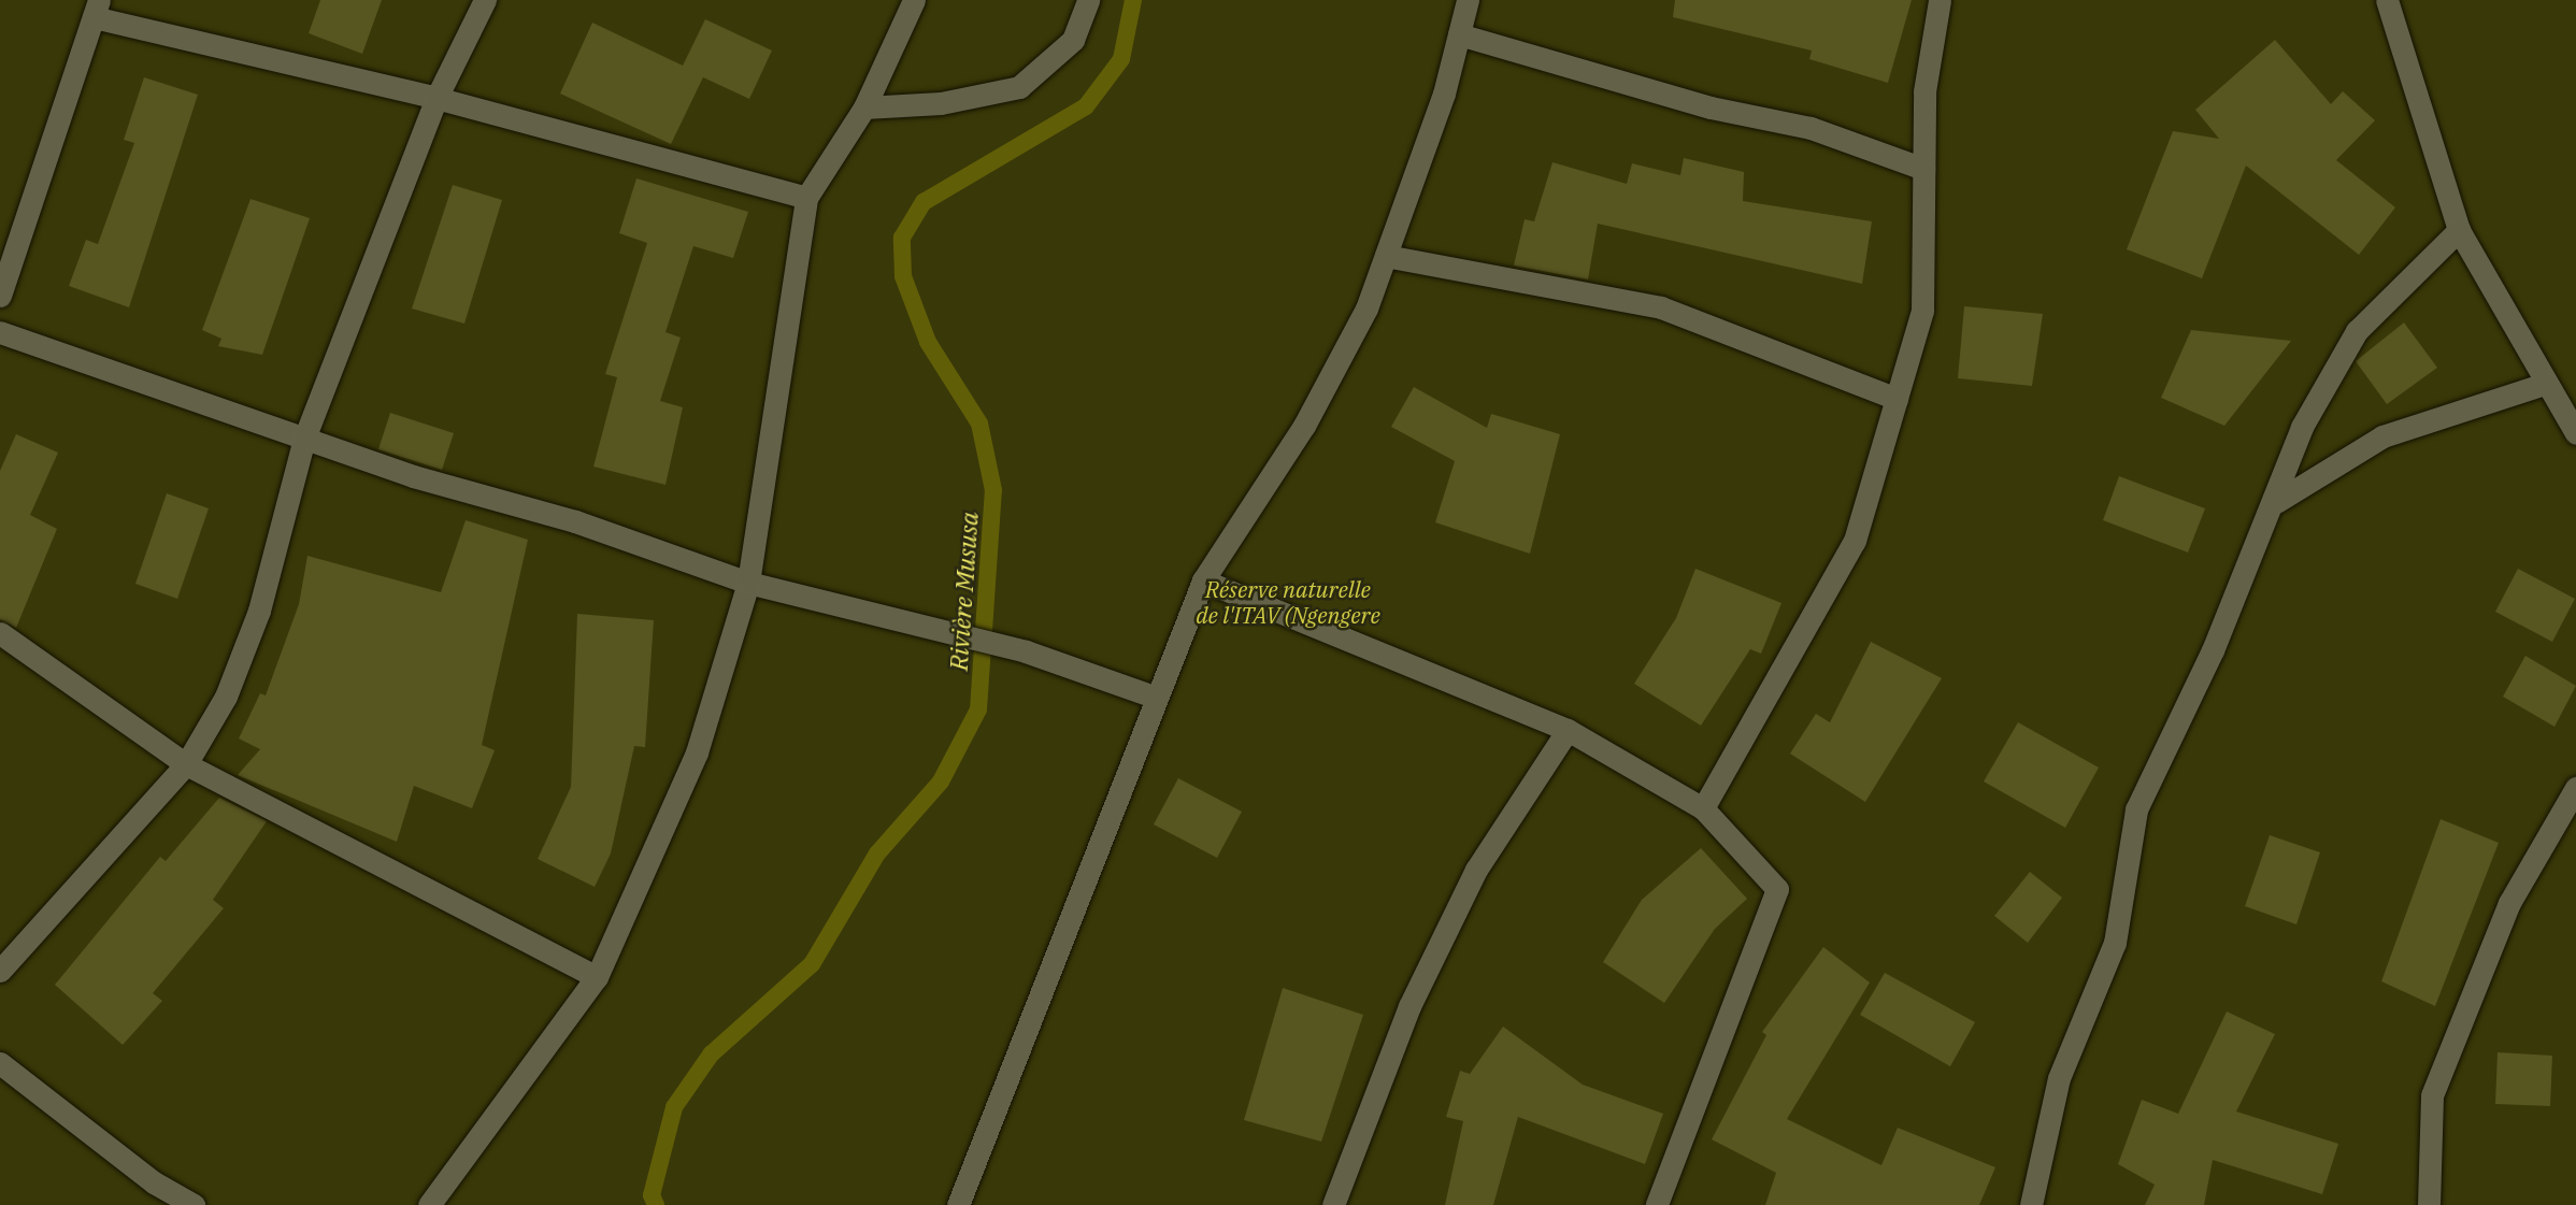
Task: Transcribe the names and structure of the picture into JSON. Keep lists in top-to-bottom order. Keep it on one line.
{"water":["Rivière Mususa"],"parks":["Réserve naturelle de l'ITAV (Ngengere"]}
